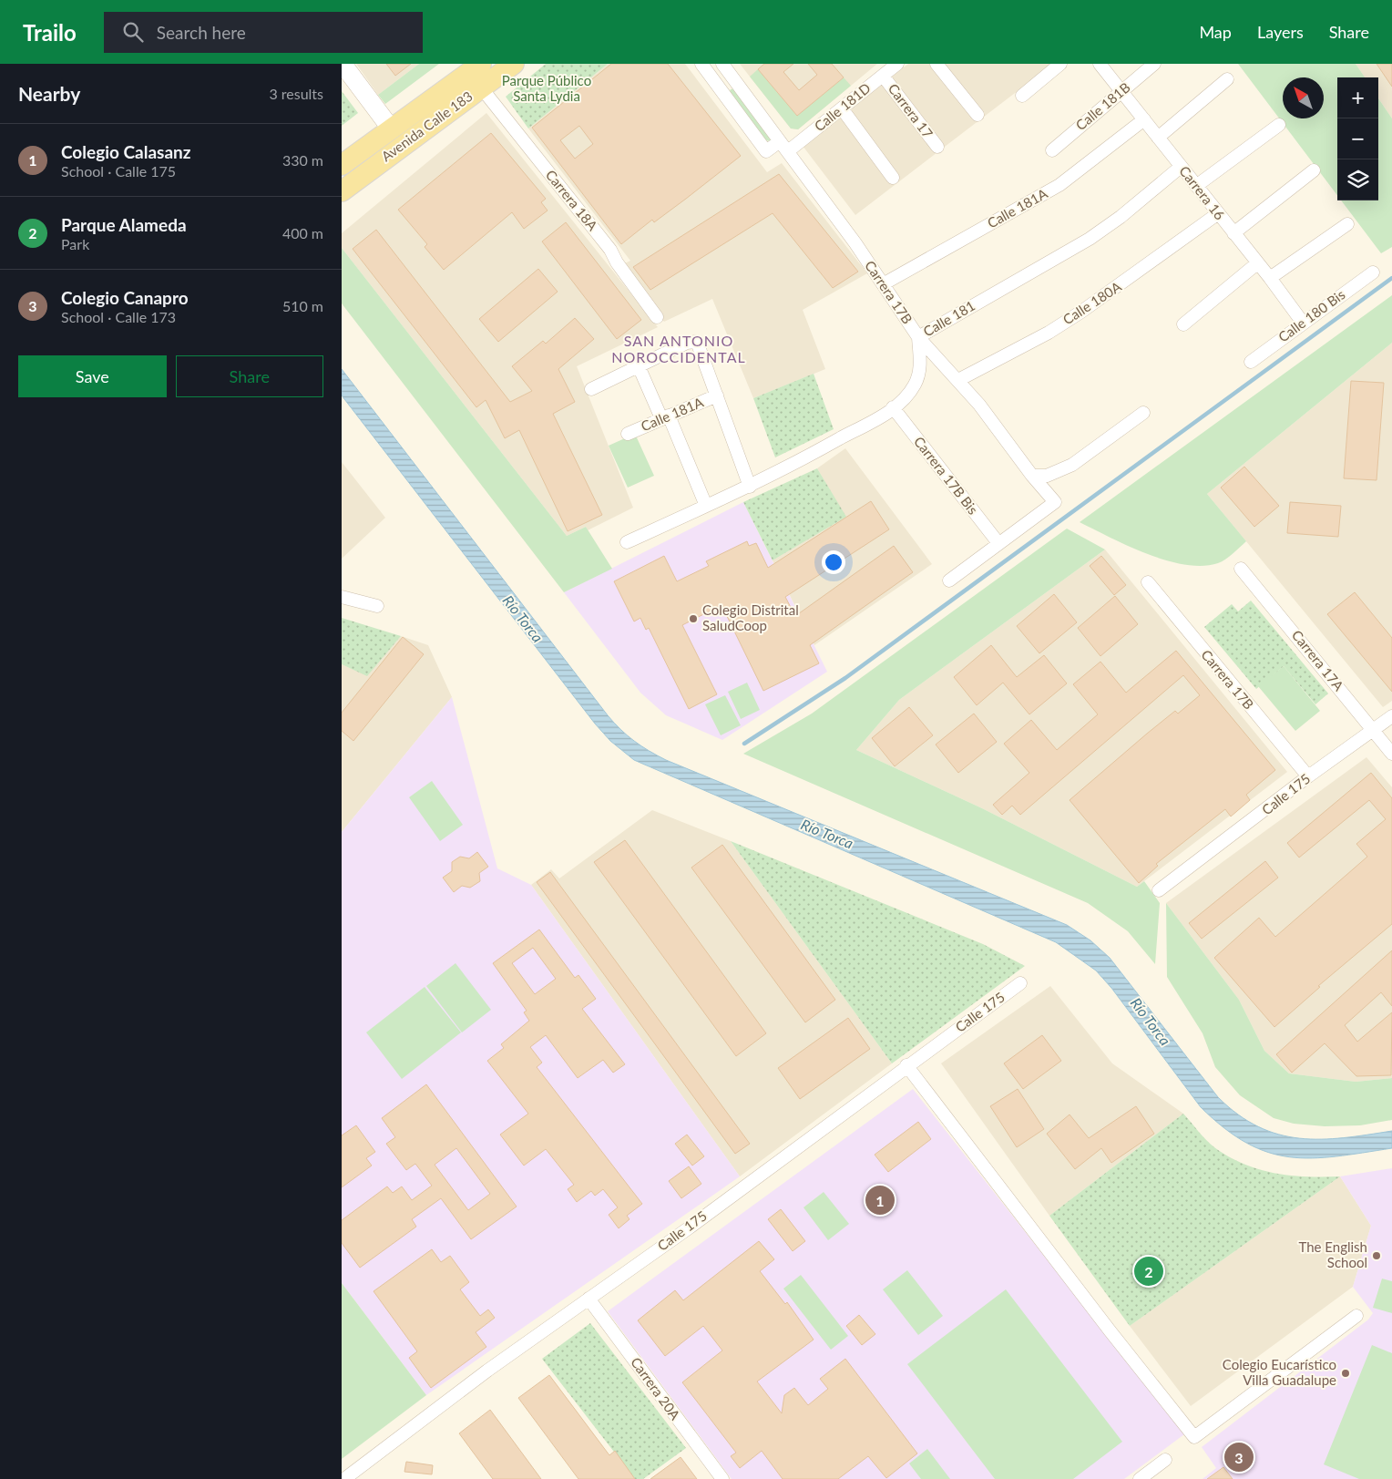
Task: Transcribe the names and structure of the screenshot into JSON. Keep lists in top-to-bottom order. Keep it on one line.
{"streets":{"main road":["Avenida Calle 183"],"street":["Calle 181B","Calle 181D","Carrera 17","Carrera 16","Carrera 18A","Calle 181A","Carrera 17B","Calle 180A","Calle 180 Bis","Calle 181","Carrera 17B Bis","Carrera 17A","Calle 175","Carrera 20A"]},"crossings":[["Calle 181B","Carrera 16"],["Calle 181D","Carrera 17"],["Calle 181D","Carrera 17B"],["Avenida Calle 183","Carrera 18A"],["Carrera 16","Calle 181A"],["Carrera 16","Calle 180A"],["Carrera 16","Calle 180 Bis"],["Carrera 16","Calle 181"],["Calle 181A","Carrera 17B"],["Carrera 17B","Calle 180A"],["Carrera 17B","Calle 181"],["Carrera 17B","Carrera 17B Bis"],["Carrera 17B","Calle 175"],["Calle 181","Carrera 17B Bis"],["Carrera 17A","Calle 175"],["Calle 175","Carrera 20A"]],"districts":["SAN ANTONIO NOROCCIDENTAL"],"water":["Río Torca"],"parks":["Parque Público Santa Lydia"],"places":["Colegio Distrital SaludCoop","The English School","Colegio Eucarístico Villa Guadalupe"],"north":"top left","page":{"header":"Trailo","search":"Search here","nav":["Map","Layers","Share"],"heading":["Nearby","3 results"],"map_buttons":["+","−"],"list":[{"mark":"1","name":"Colegio Calasanz","note":"School · Calle 175","value":"330 m"},{"mark":"2","name":"Parque Alameda","note":"Park","value":"400 m"},{"mark":"3","name":"Colegio Canapro","note":"School · Calle 173","value":"510 m"}],"buttons":["Save","Share"],"pins":["1","2","3"]}}
